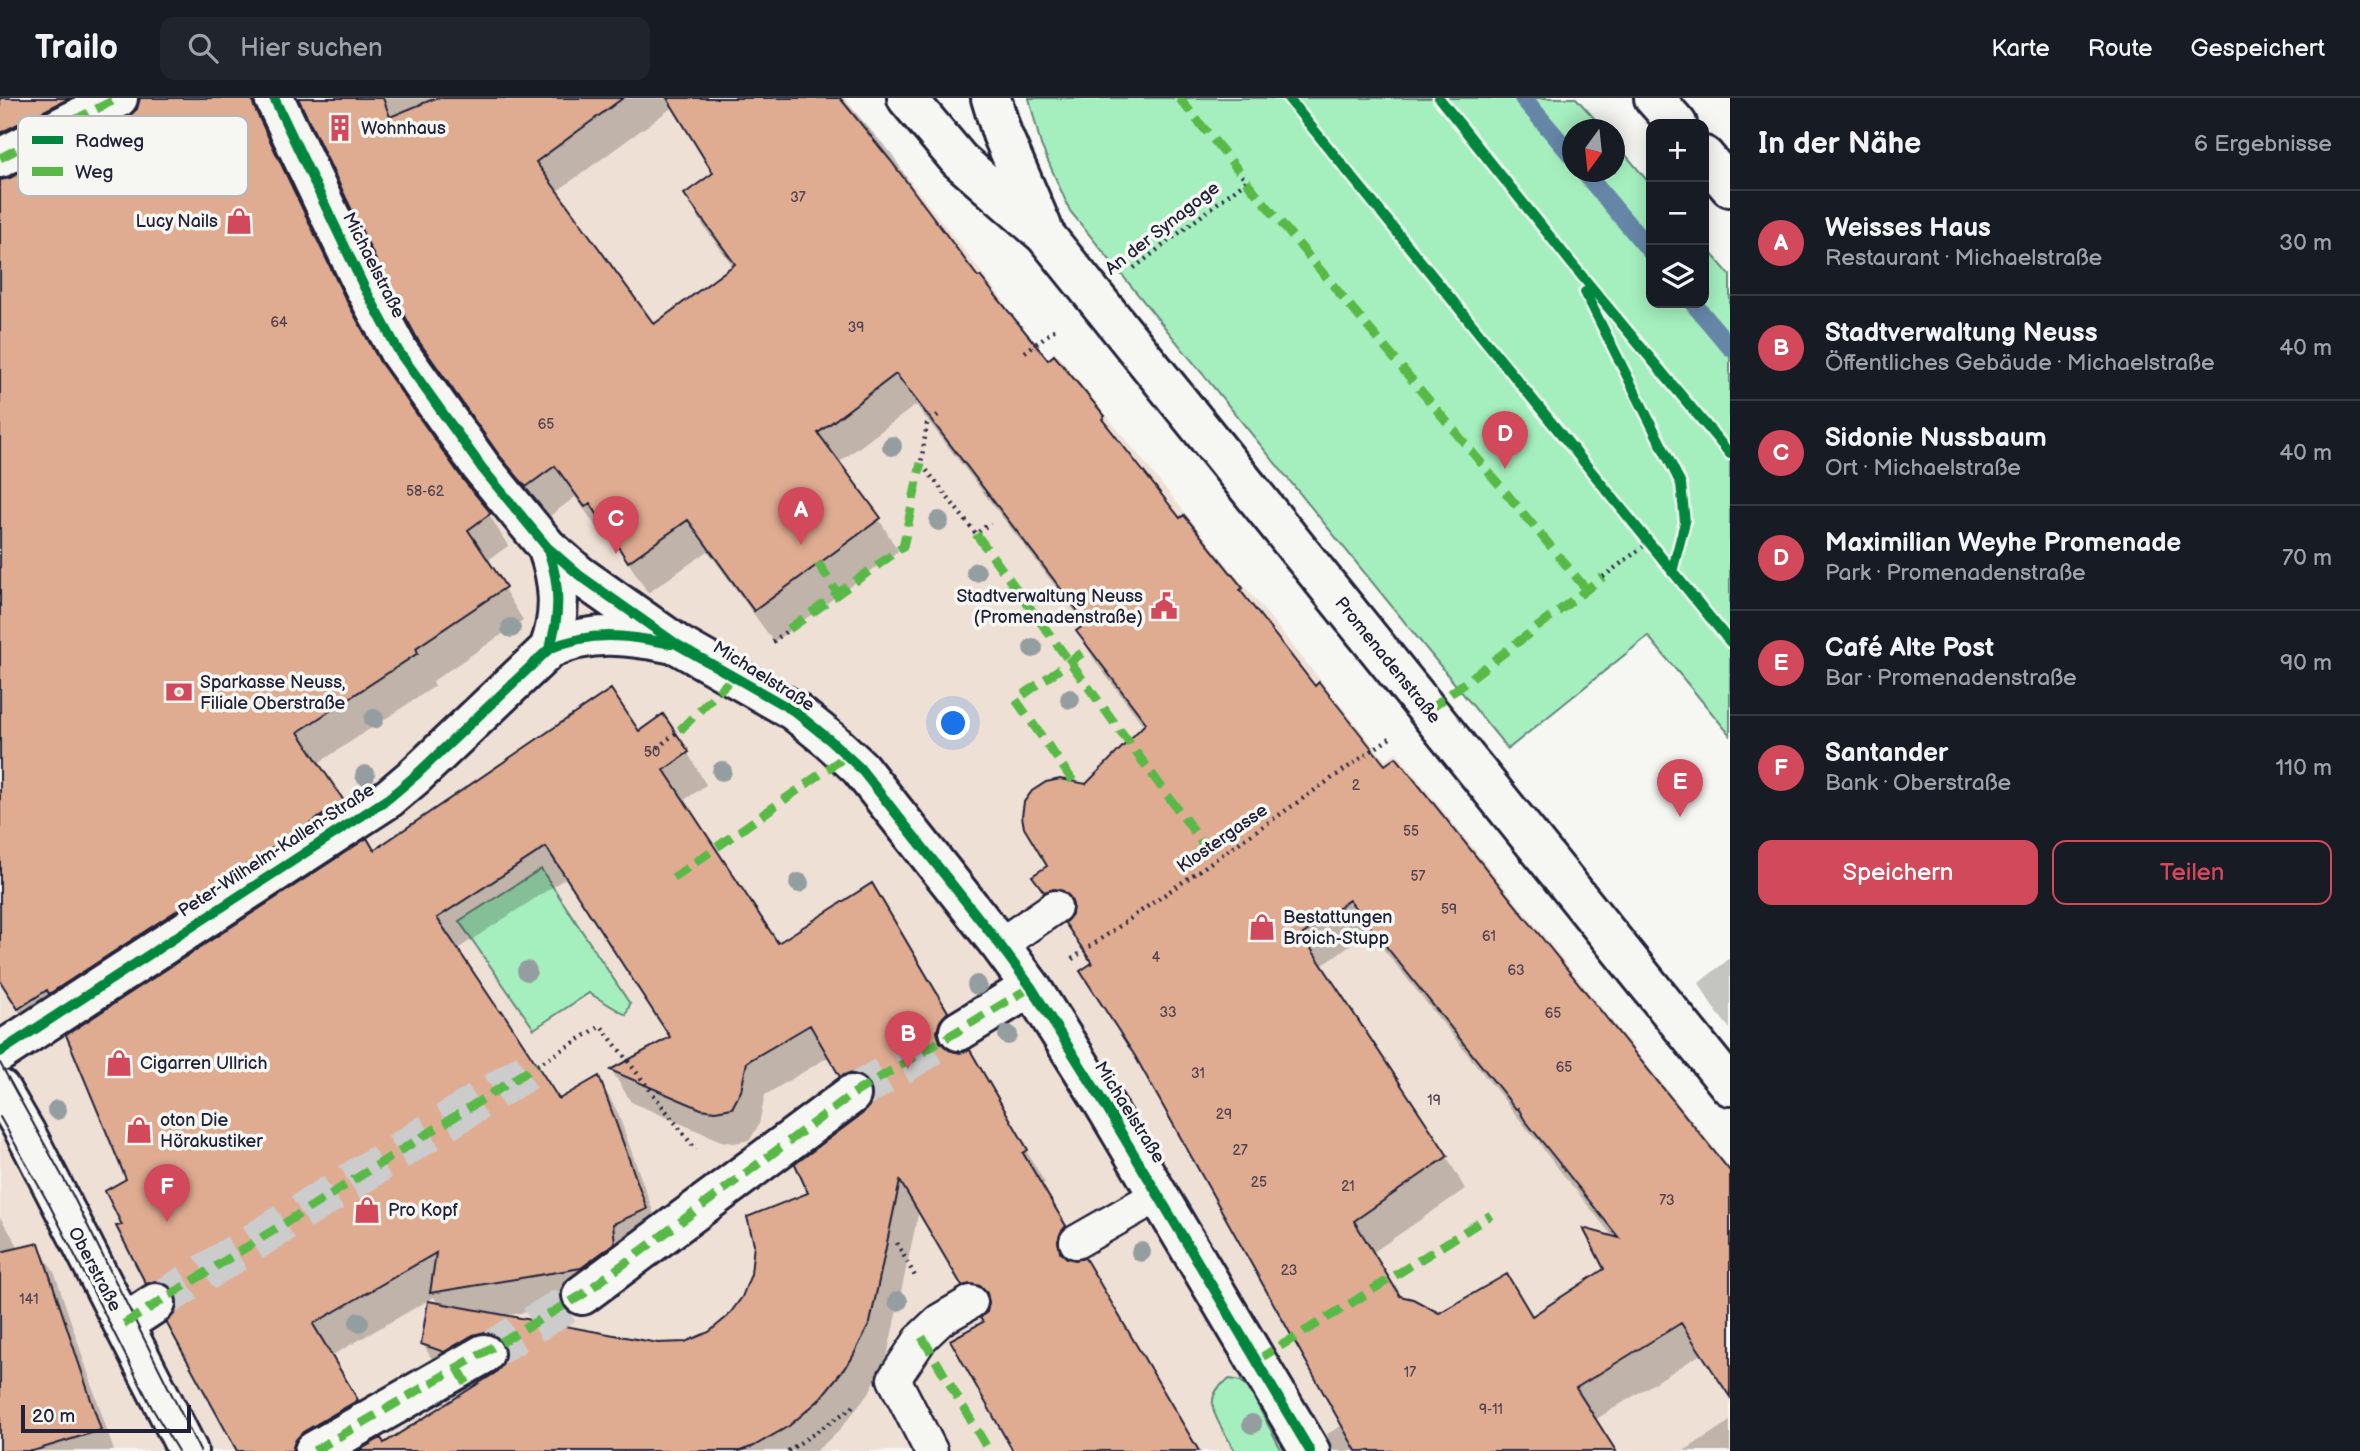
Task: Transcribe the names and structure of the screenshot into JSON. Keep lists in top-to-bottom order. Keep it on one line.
{"streets":{"street":["Michaelstraße","Promenadenstraße","Peter-Wilhelm-Kallen-Straße","Oberstraße"],"path":["An der Synagoge","Klostergasse"]},"crossings":[["An der Synagoge","Promenadenstraße"],["Michaelstraße","Klostergasse"],["Michaelstraße","Peter-Wilhelm-Kallen-Straße"],["Promenadenstraße","Klostergasse"]],"places":{"building":["Wohnhaus"],"shop":["Lucy Nails","Bestattungen Broich-Stupp","Cigarren Ullrich","oton Die Hörakustiker","Pro Kopf"],"public building":["Stadtverwaltung Neuss (Promenadenstraße)"],"bank":["Sparkasse Neuss, Filiale Oberstraße"]},"house_numbers":["37","64","39","65","58-62","50","2","55","57","59","61","4","63","33","65","65","31","19","29","27","25","21","73","23","141","17","9-11"],"legend":["Radweg","Weg"],"scale_bar":"20 m","north":"bottom","page":{"header":"Trailo","search":"Hier suchen","nav":["Karte","Route","Gespeichert"],"heading":["In der Nähe","6 Ergebnisse"],"map_buttons":["+","−"],"list":[{"mark":"A","name":"Weisses Haus","note":"Restaurant · Michaelstraße","value":"30 m"},{"mark":"B","name":"Stadtverwaltung Neuss","note":"Öffentliches Gebäude · Michaelstraße","value":"40 m"},{"mark":"C","name":"Sidonie Nussbaum","note":"Ort · Michaelstraße","value":"40 m"},{"mark":"D","name":"Maximilian Weyhe Promenade","note":"Park · Promenadenstraße","value":"70 m"},{"mark":"E","name":"Café Alte Post","note":"Bar · Promenadenstraße","value":"90 m"},{"mark":"F","name":"Santander","note":"Bank · Oberstraße","value":"110 m"}],"pins":["D","A","C","E","B","F"],"buttons":["Speichern","Teilen"],"scale":"20 m"}}
